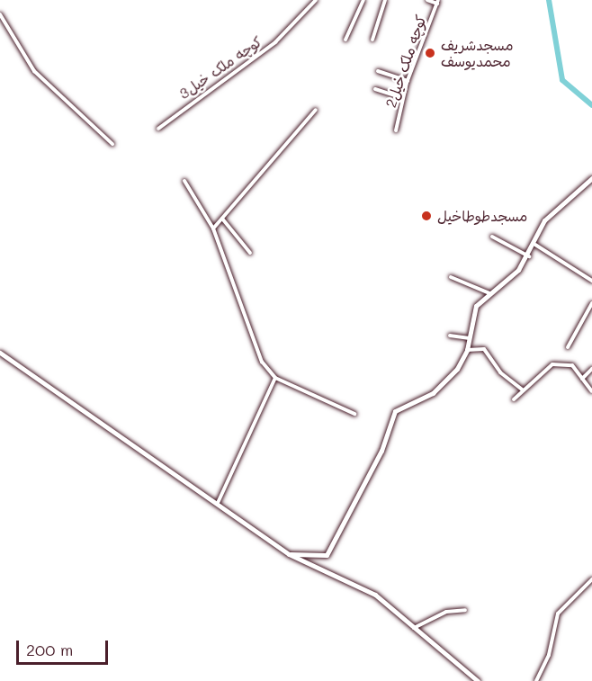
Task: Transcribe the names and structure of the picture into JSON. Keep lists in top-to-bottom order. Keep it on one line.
{"streets":{"street":["کوچه ملک خیل2","کوچه ملک خیل3"]},"places":["مسجدشریف محمدیوسف","مسجدطوطاخیل"],"scale_bar":"200 m"}
